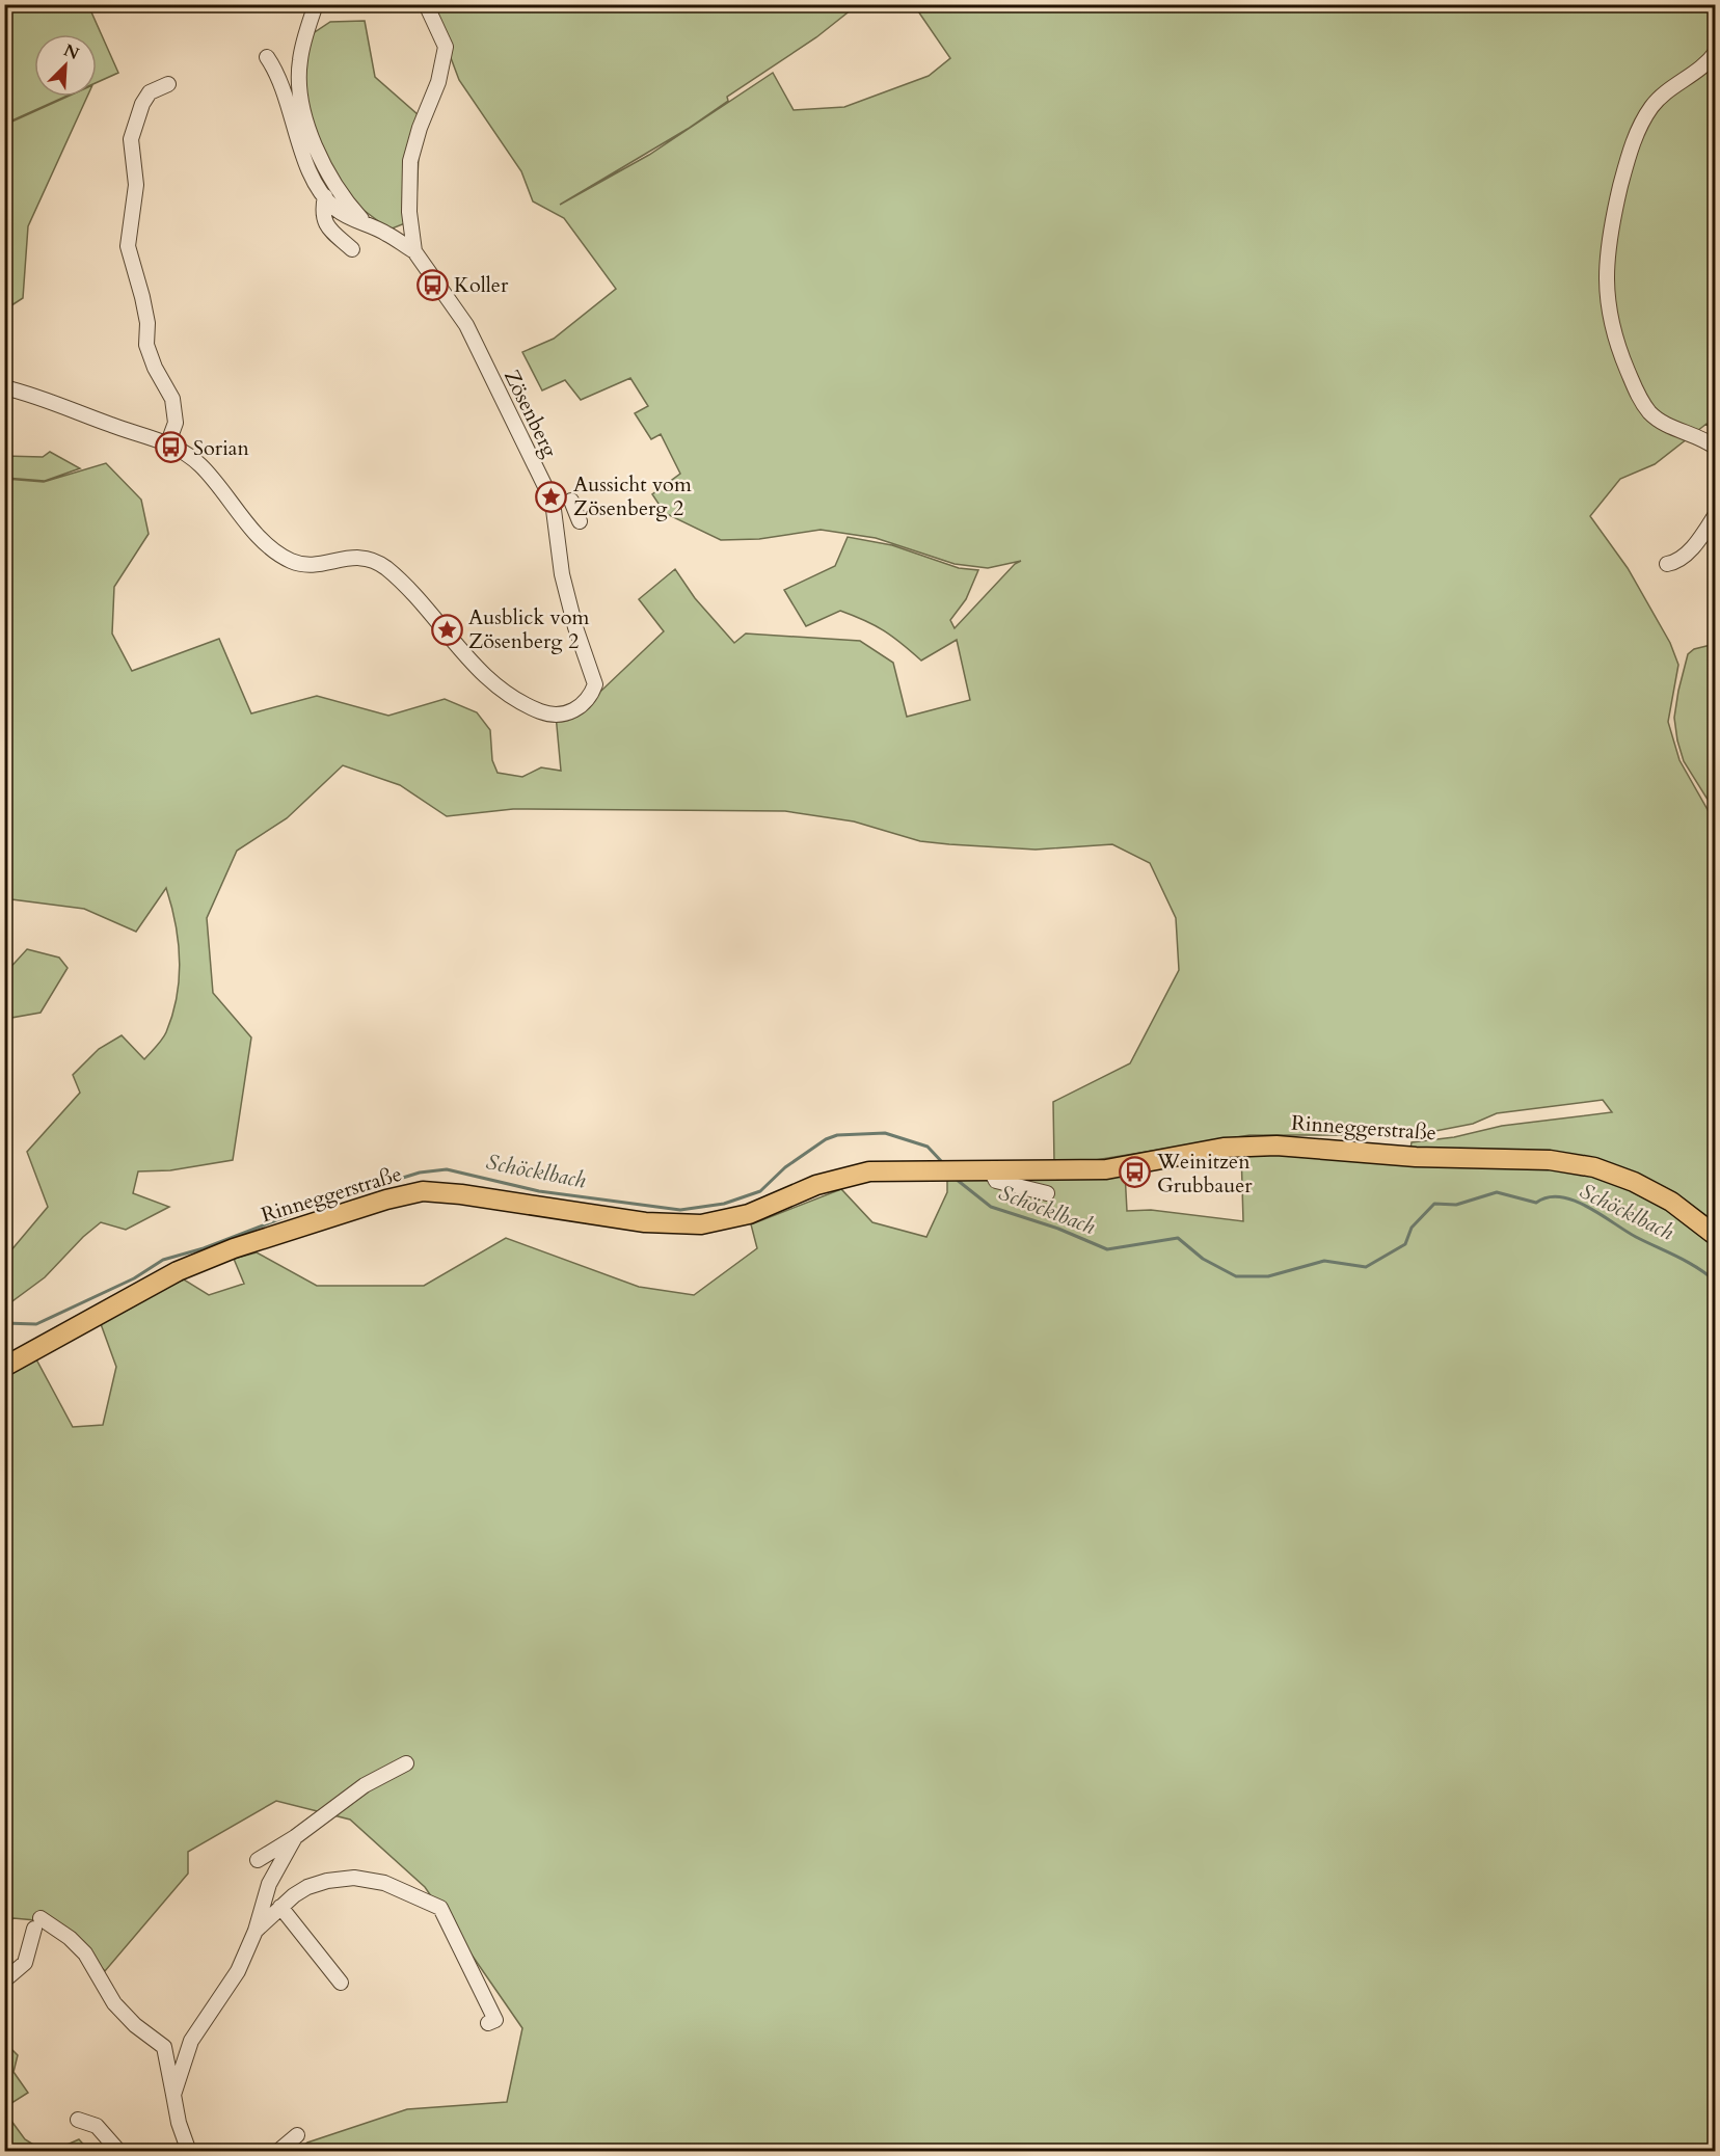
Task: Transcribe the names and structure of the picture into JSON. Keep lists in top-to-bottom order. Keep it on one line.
{"streets":{"main road":["Rinneggerstraße"],"street":["Zösenberg"]},"water":["Schöcklbach"],"places":{"bus stop":["Koller","Sorian","Weinitzen Grubbauer"],"place":["Aussicht vom Zösenberg 2","Ausblick vom Zösenberg 2"]},"north":"top right"}
